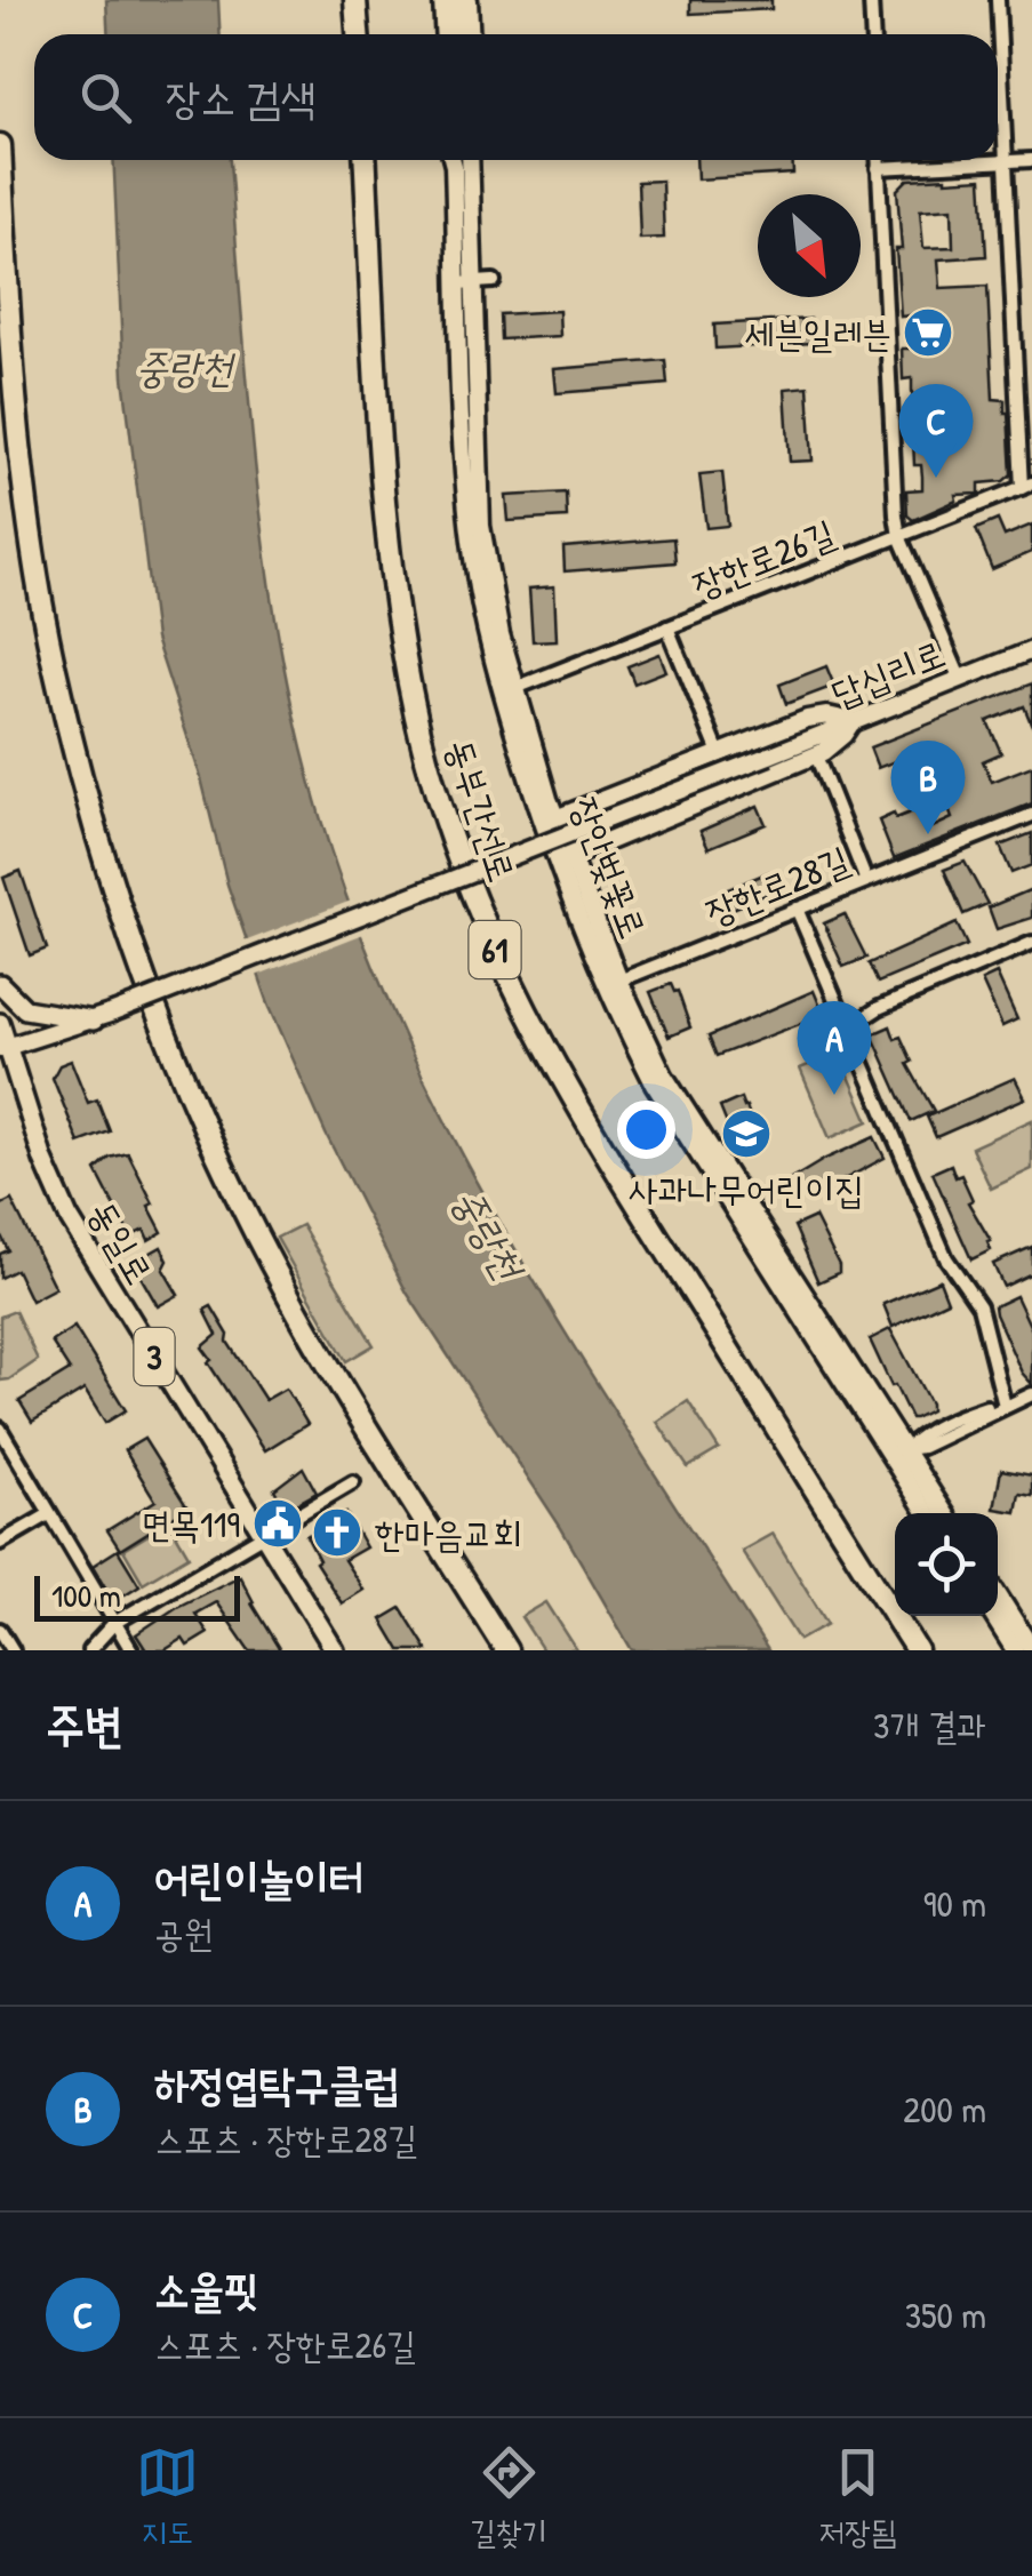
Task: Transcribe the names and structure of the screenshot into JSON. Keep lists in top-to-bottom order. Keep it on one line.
{"streets":{"highway":["동부간선로","61"],"main road":["동일로","3"],"street":["장한로26길","답십리로","장안벚꽃로","장한로28길"]},"crossings":[["장한로26길","장안벚꽃로"],["답십리로","장한로28길"],["장안벚꽃로","장한로28길"]],"water":["중랑천"],"places":{"supermarket":["세븐일레븐"],"school or university":["사과나무어린이집"],"public building":["면목119"],"church":["한마음교회"]},"scale_bar":"100 m","north":"bottom right","page":{"search":"장소 검색","pins":["C","B","A"],"scale":"100 m","heading":["주변","3개 결과"],"list":[{"mark":"A","name":"어린이놀이터","note":"공원","value":"90 m"},{"mark":"B","name":"하정엽탁구클럽","note":"스포츠 · 장한로28길","value":"200 m"},{"mark":"C","name":"소울핏","note":"스포츠 · 장한로26길","value":"350 m"}],"nav":["지도","길찾기","저장됨"]}}
